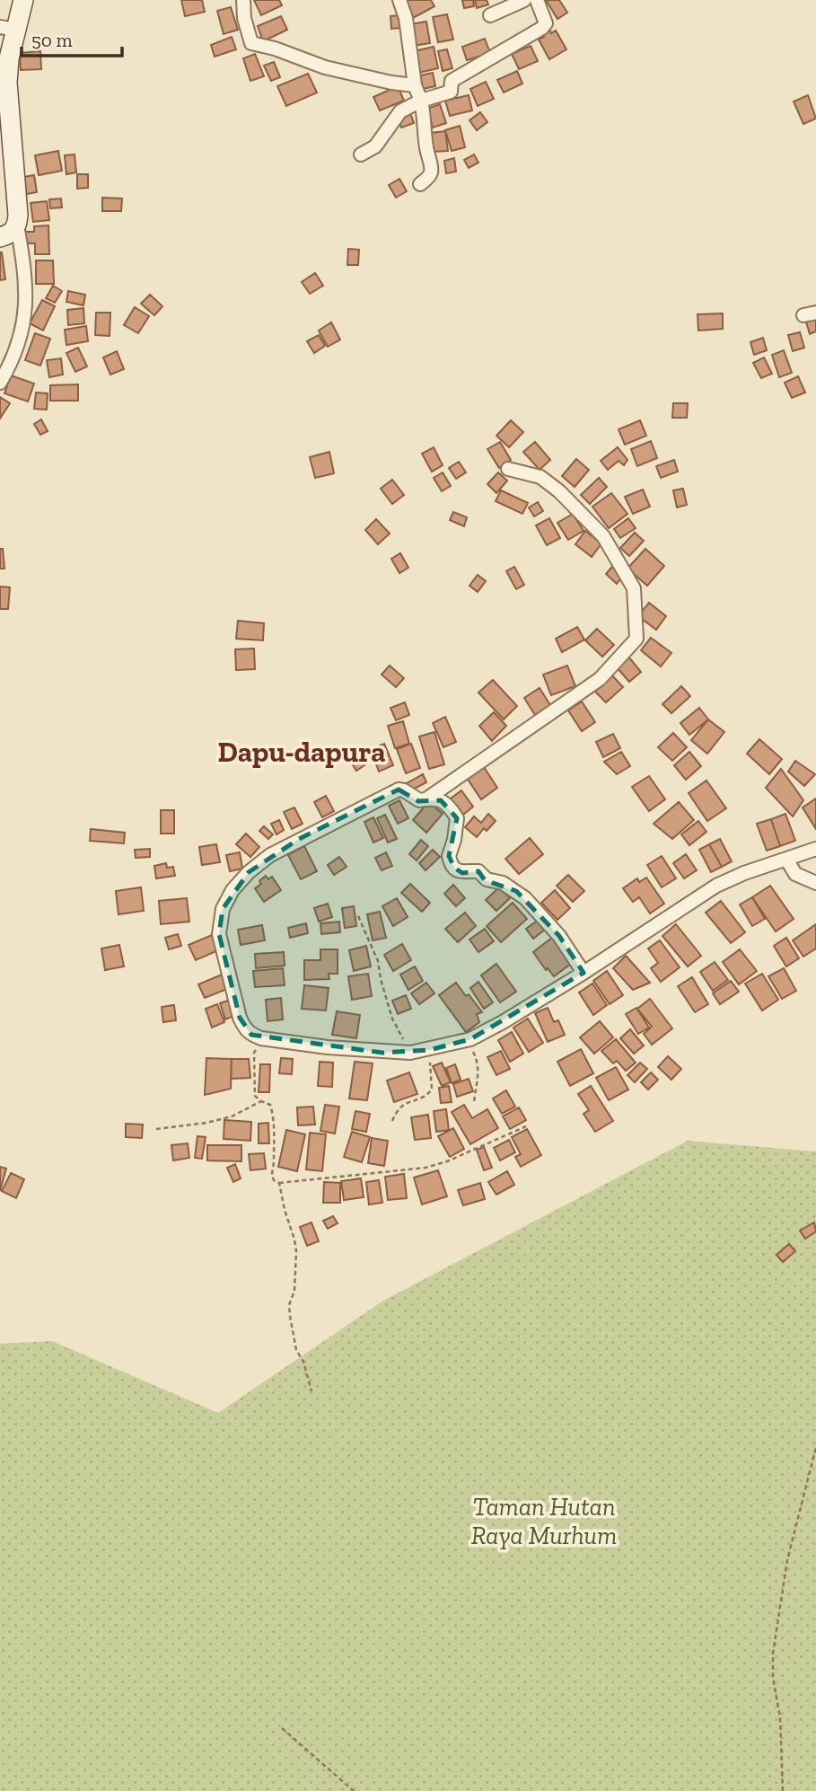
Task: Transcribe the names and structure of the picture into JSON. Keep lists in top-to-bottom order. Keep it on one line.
{"districts":["Dapu-dapura"],"parks":["Taman Hutan Raya Murhum"],"scale_bar":"50 m"}
